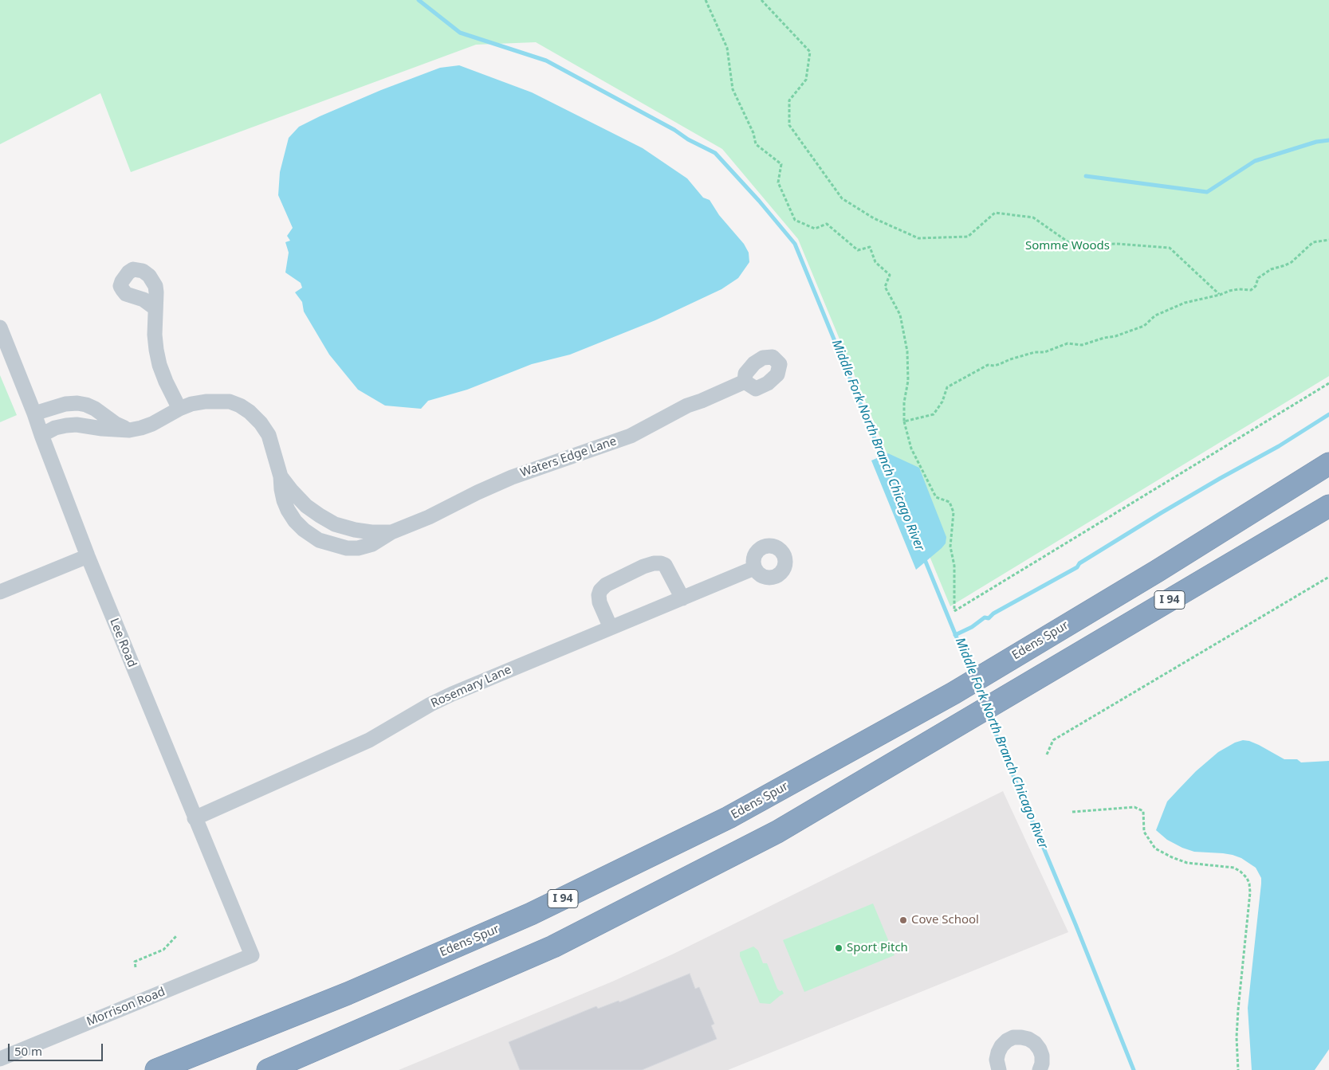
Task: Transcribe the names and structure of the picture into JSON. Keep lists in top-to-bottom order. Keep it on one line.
{"streets":{"highway":["I 94","Edens Spur"],"street":["Waters Edge Lane","Lee Road","Rosemary Lane","Morrison Road"]},"crossings":[["Waters Edge Lane","Lee Road"],["Lee Road","Rosemary Lane"],["Lee Road","Morrison Road"]],"water":["Middle Fork North Branch Chicago River"],"parks":["Somme Woods"],"places":["Cove School","Sport Pitch"],"scale_bar":"50 m"}
